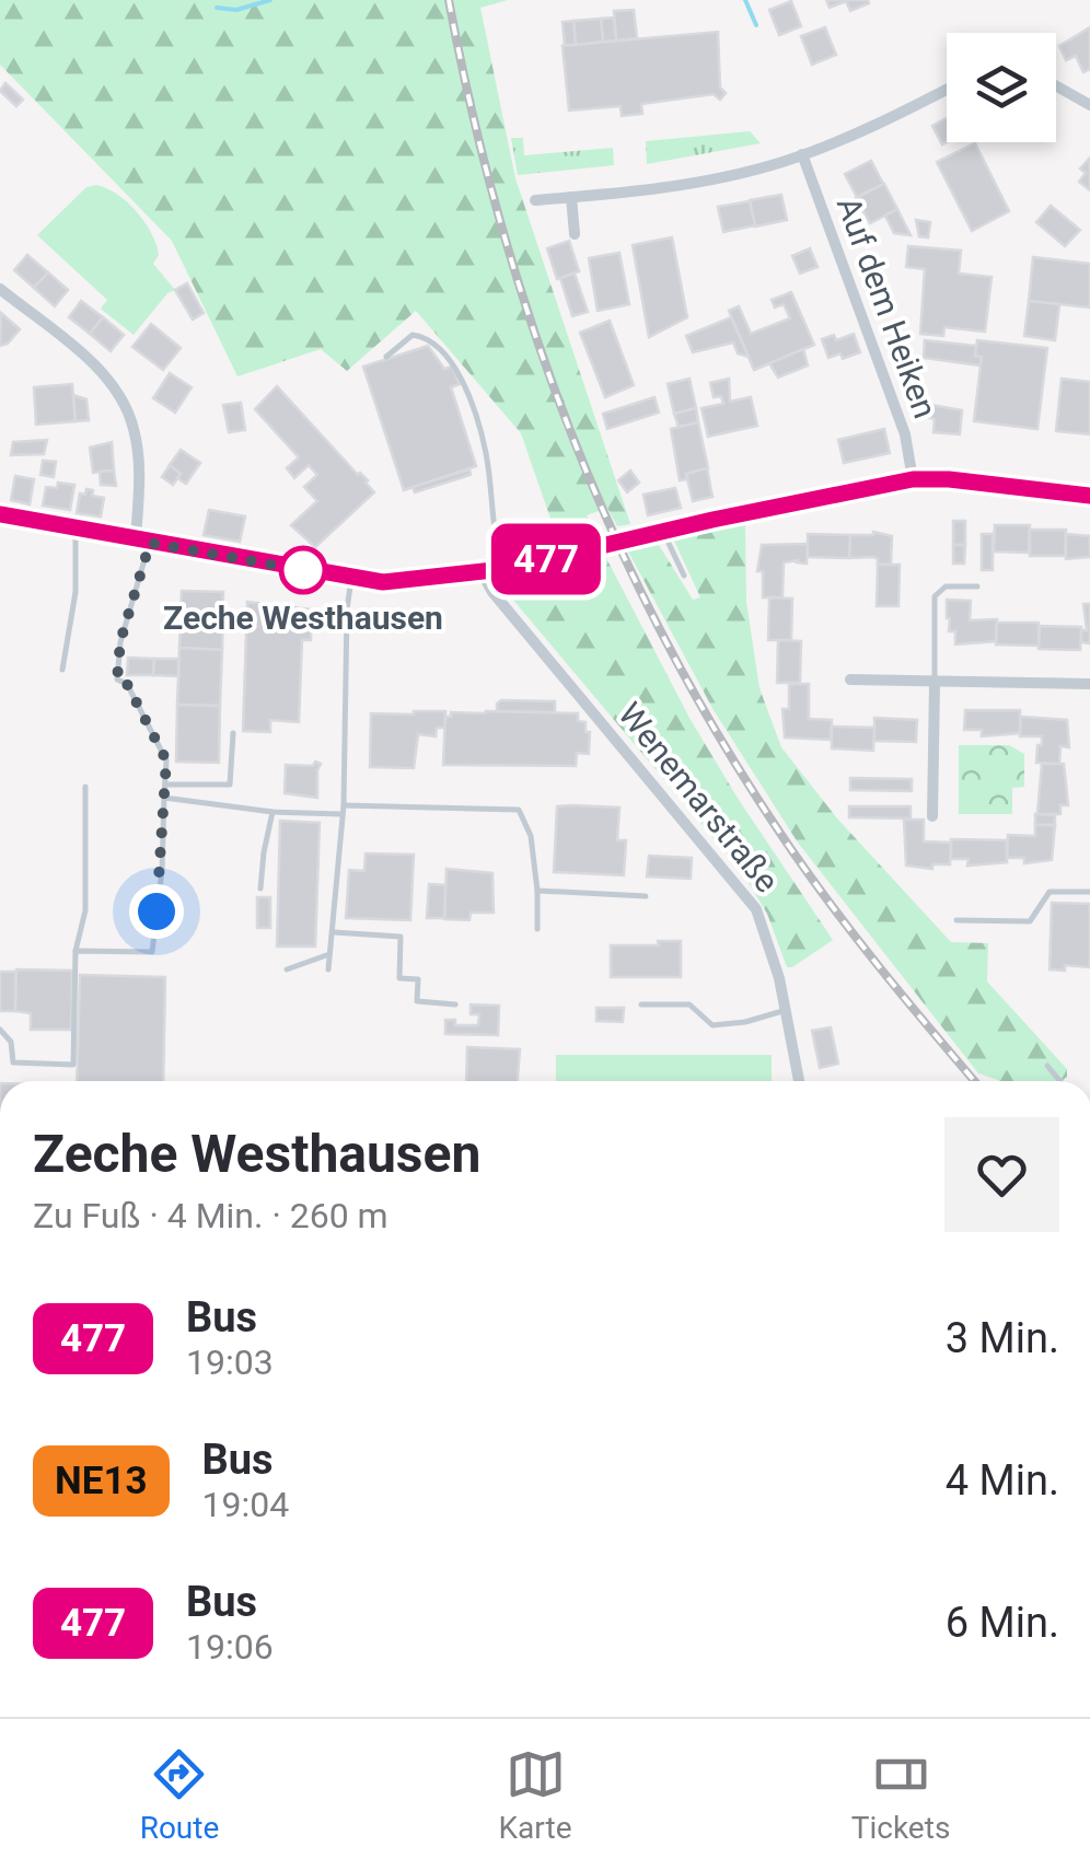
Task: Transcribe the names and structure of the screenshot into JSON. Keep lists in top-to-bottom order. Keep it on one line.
{"streets":{"street":["Auf dem Heiken","Wenemarstraße"]},"places":["Zeche Westhausen"],"lines":["bus line 477"],"page":{"on_map":"477","heading":["Zeche Westhausen","Zu Fuß · 4 Min. · 260 m"],"list":[{"mark":"477","name":"Bus","note":"19:03","value":"3 Min."},{"mark":"NE13","name":"Bus","note":"19:04","value":"4 Min."},{"mark":"477","name":"Bus","note":"19:06","value":"6 Min."}],"tabs":["Route","Karte","Tickets"]}}
